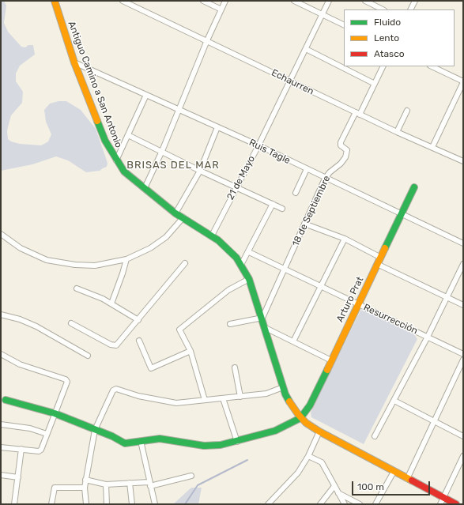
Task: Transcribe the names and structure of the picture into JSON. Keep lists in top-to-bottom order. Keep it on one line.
{"streets":{"street":["Echaurren","Antiguo Camino a San Antonio","Ruis Tagle","21 de Mayo","18 de Septiembre","Arturo Prat","Resurrección"]},"crossings":[["Echaurren","21 de Mayo"],["Echaurren","18 de Septiembre"],["Antiguo Camino a San Antonio","Ruis Tagle"],["Antiguo Camino a San Antonio","21 de Mayo"],["Antiguo Camino a San Antonio","18 de Septiembre"],["Antiguo Camino a San Antonio","Arturo Prat"],["Ruis Tagle","21 de Mayo"],["Ruis Tagle","18 de Septiembre"],["Ruis Tagle","Arturo Prat"],["18 de Septiembre","Resurrección"],["Arturo Prat","Resurrección"]],"districts":["BRISAS DEL MAR"],"legend":["Fluido","Lento","Atasco"],"scale_bar":"100 m"}
